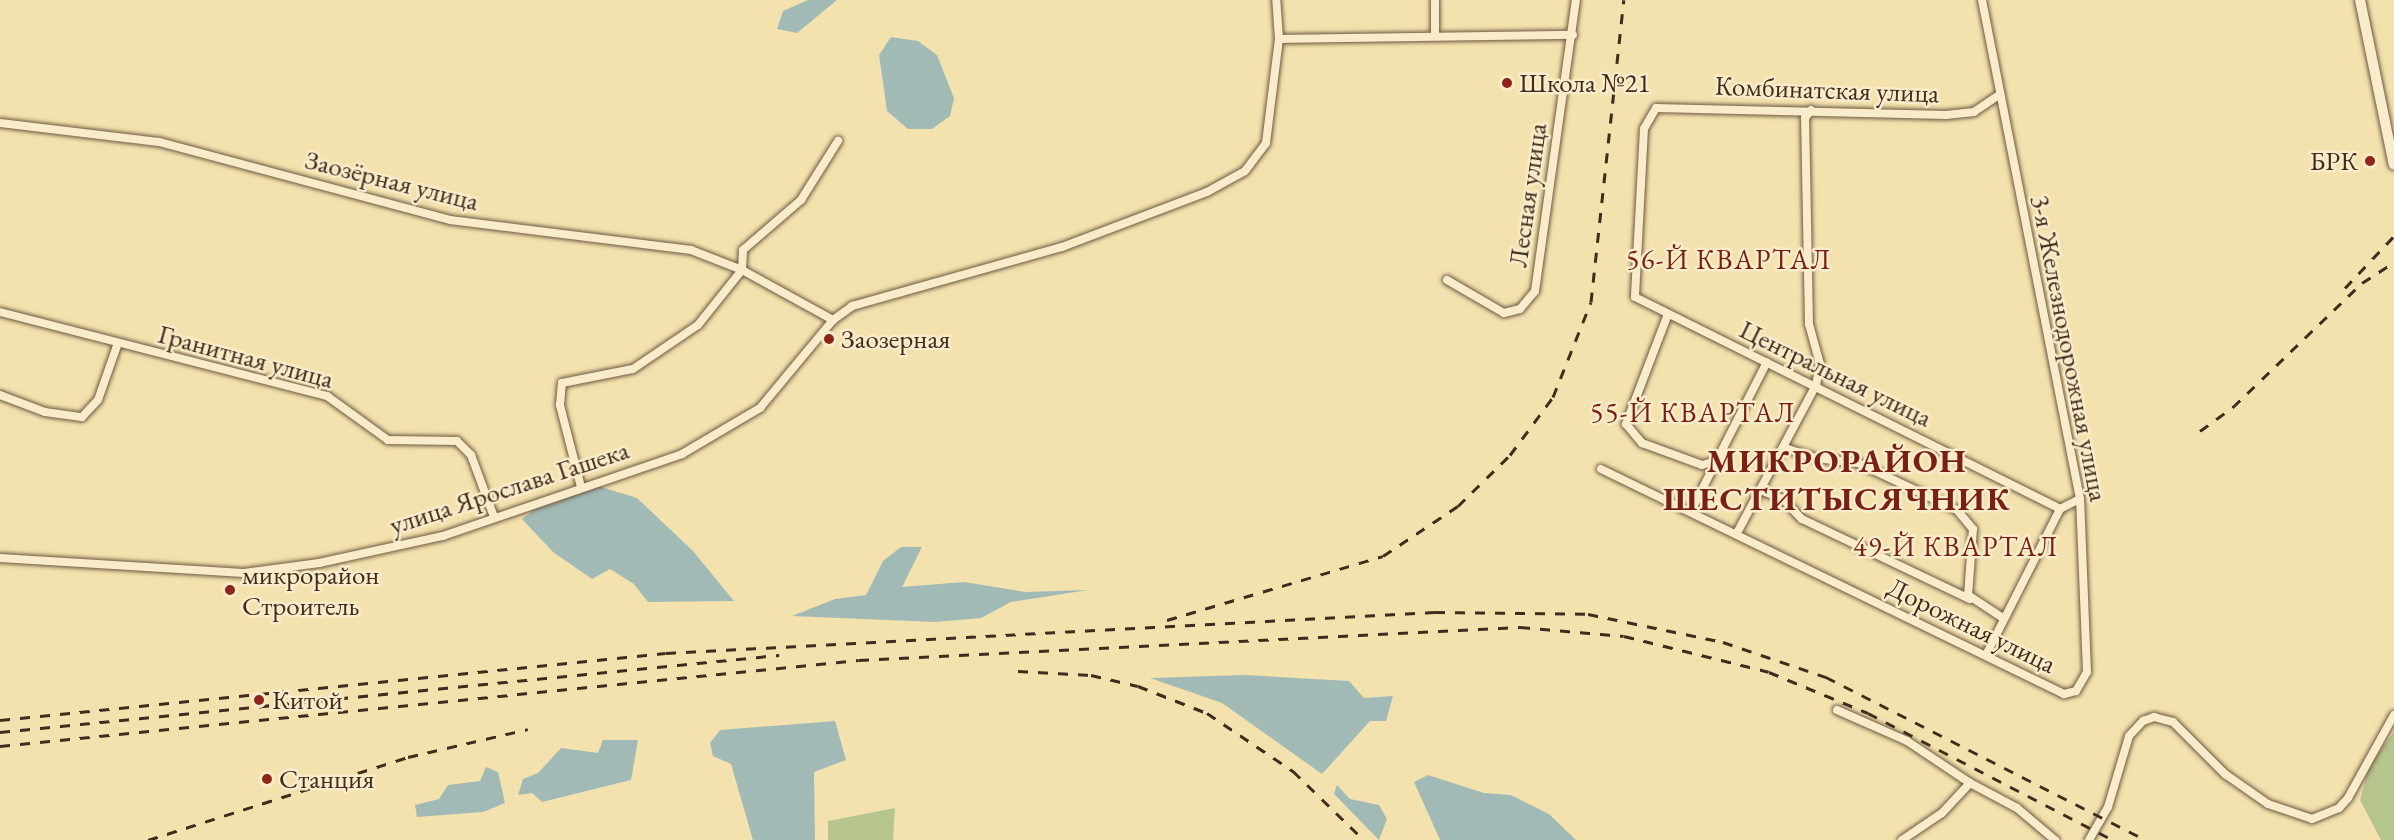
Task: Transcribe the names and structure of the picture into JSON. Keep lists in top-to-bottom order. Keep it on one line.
{"streets":{"street":["Комбинатская улица","Заозёрная улица","Лесная улица","3-я Железнодорожная улица","Гранитная улица","Центральная улица","улица Ярослава Гашека","Дорожная улица"]},"crossings":[["Комбинатская улица","3-я Железнодорожная улица"],["Комбинатская улица","Центральная улица"],["Заозёрная улица","улица Ярослава Гашека"],["3-я Железнодорожная улица","Дорожная улица"],["Гранитная улица","улица Ярослава Гашека"]],"districts":["56-Й КВАРТАЛ","55-Й КВАРТАЛ","МИКРОРАЙОН ШЕСТИТЫСЯЧНИК","49-Й КВАРТАЛ"],"places":["Школа №21","БРК","Заозерная","микрорайон Строитель","Китой","Станция"]}
